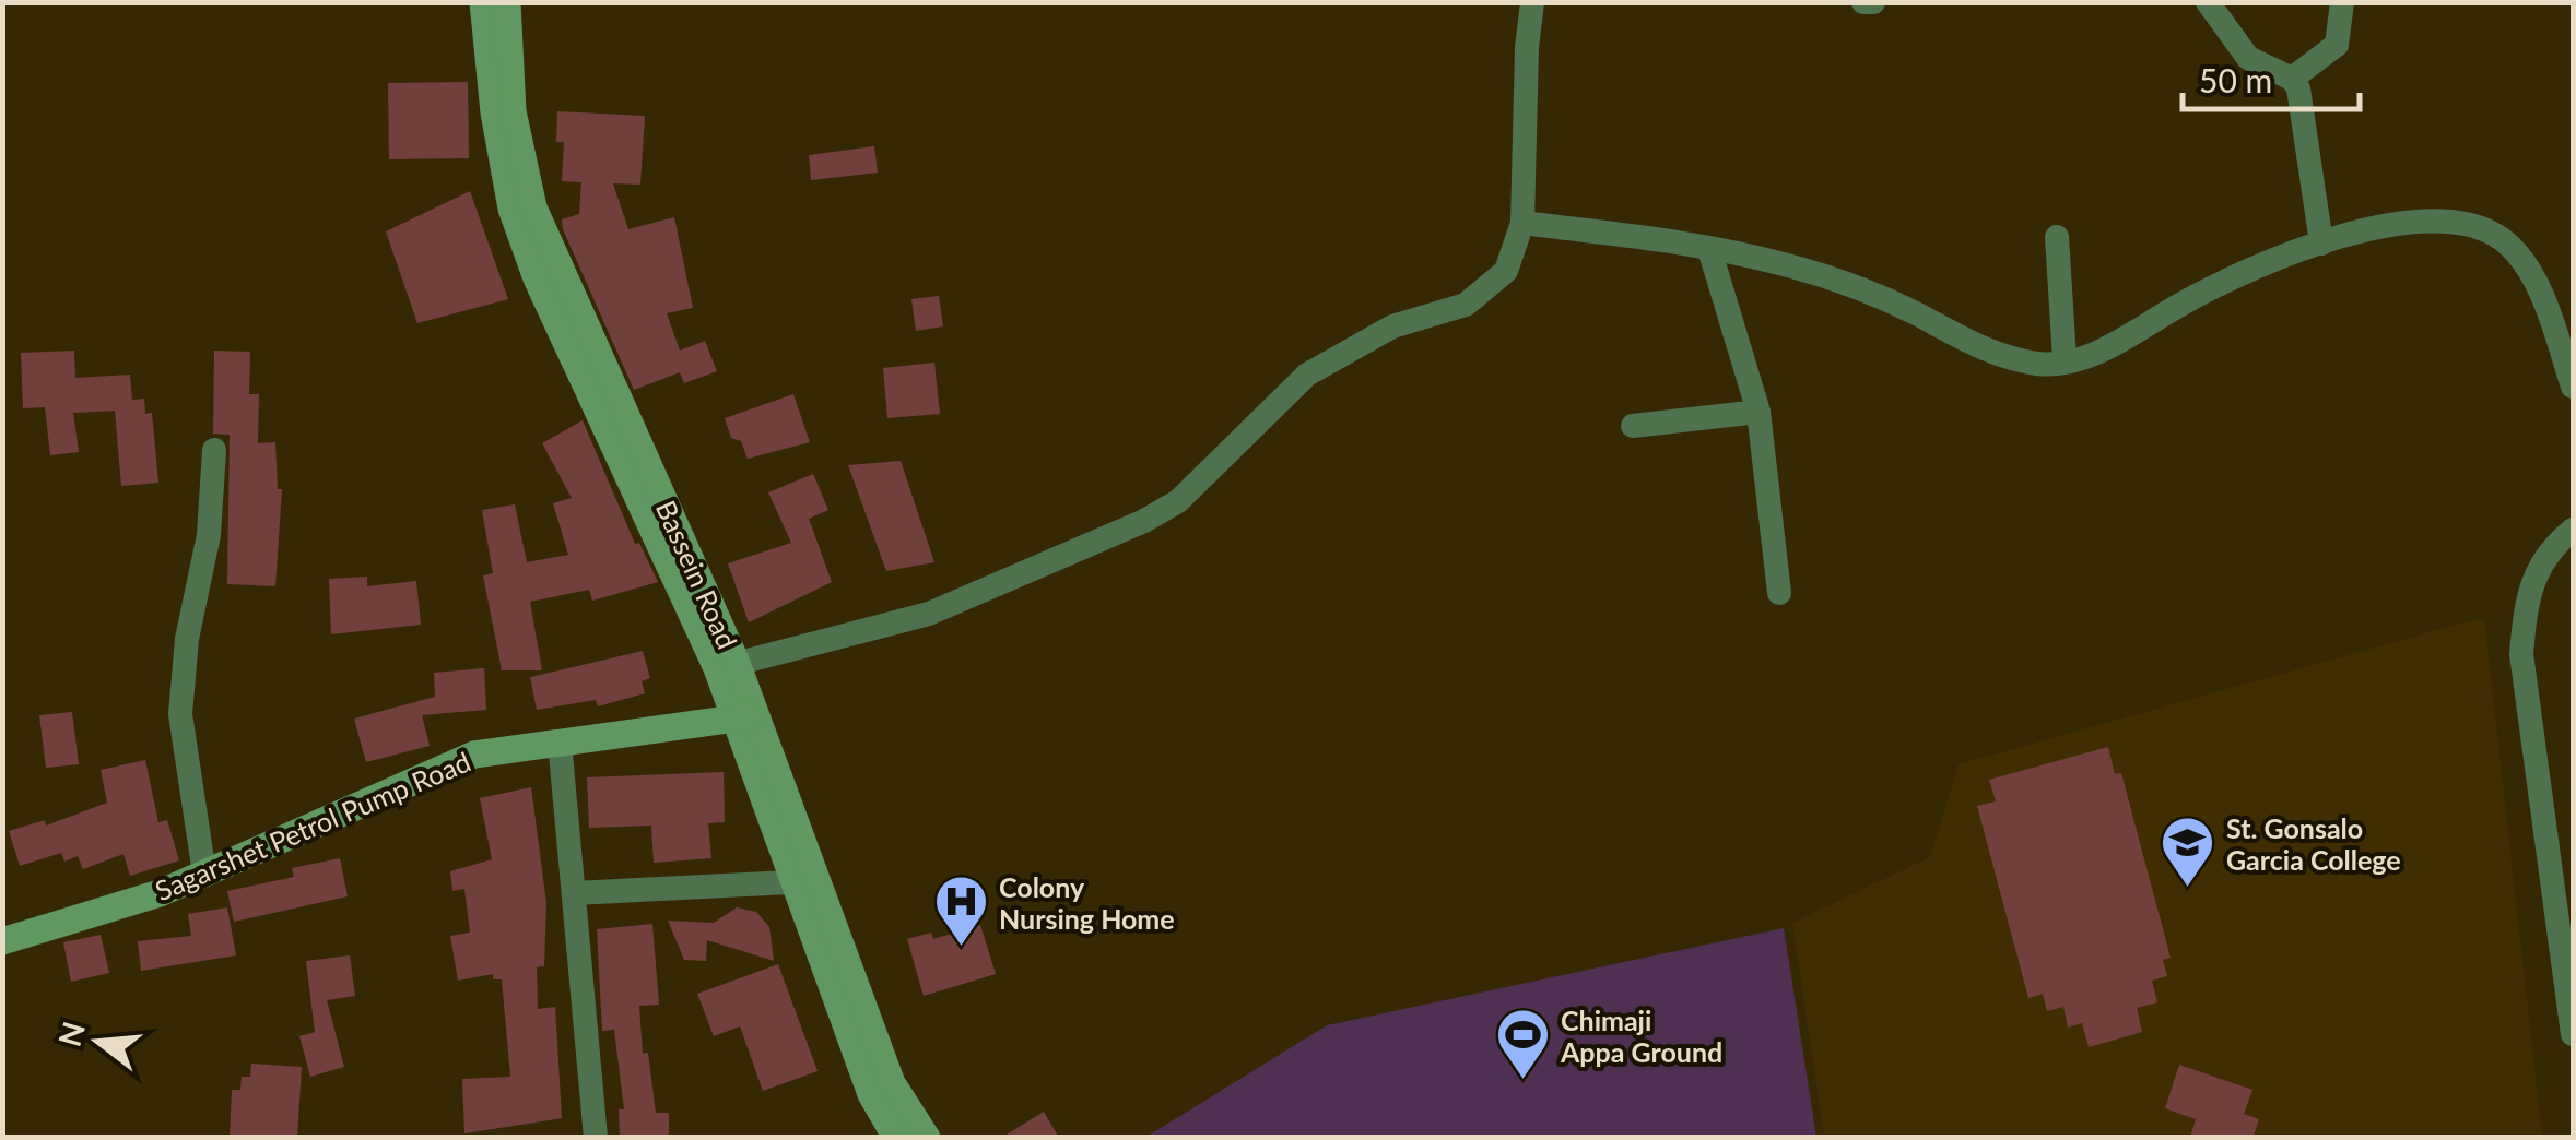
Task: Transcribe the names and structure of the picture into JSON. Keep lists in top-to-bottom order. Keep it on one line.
{"streets":{"main road":["Bassein Road","Sagarshet Petrol Pump Road"]},"crossings":[["Bassein Road","Sagarshet Petrol Pump Road"]],"places":{"school or university":["St. Gonsalo Garcia College"],"hospital":["Colony Nursing Home"],"sports":["Chimaji Appa Ground"]},"scale_bar":"50 m","north":"left"}
